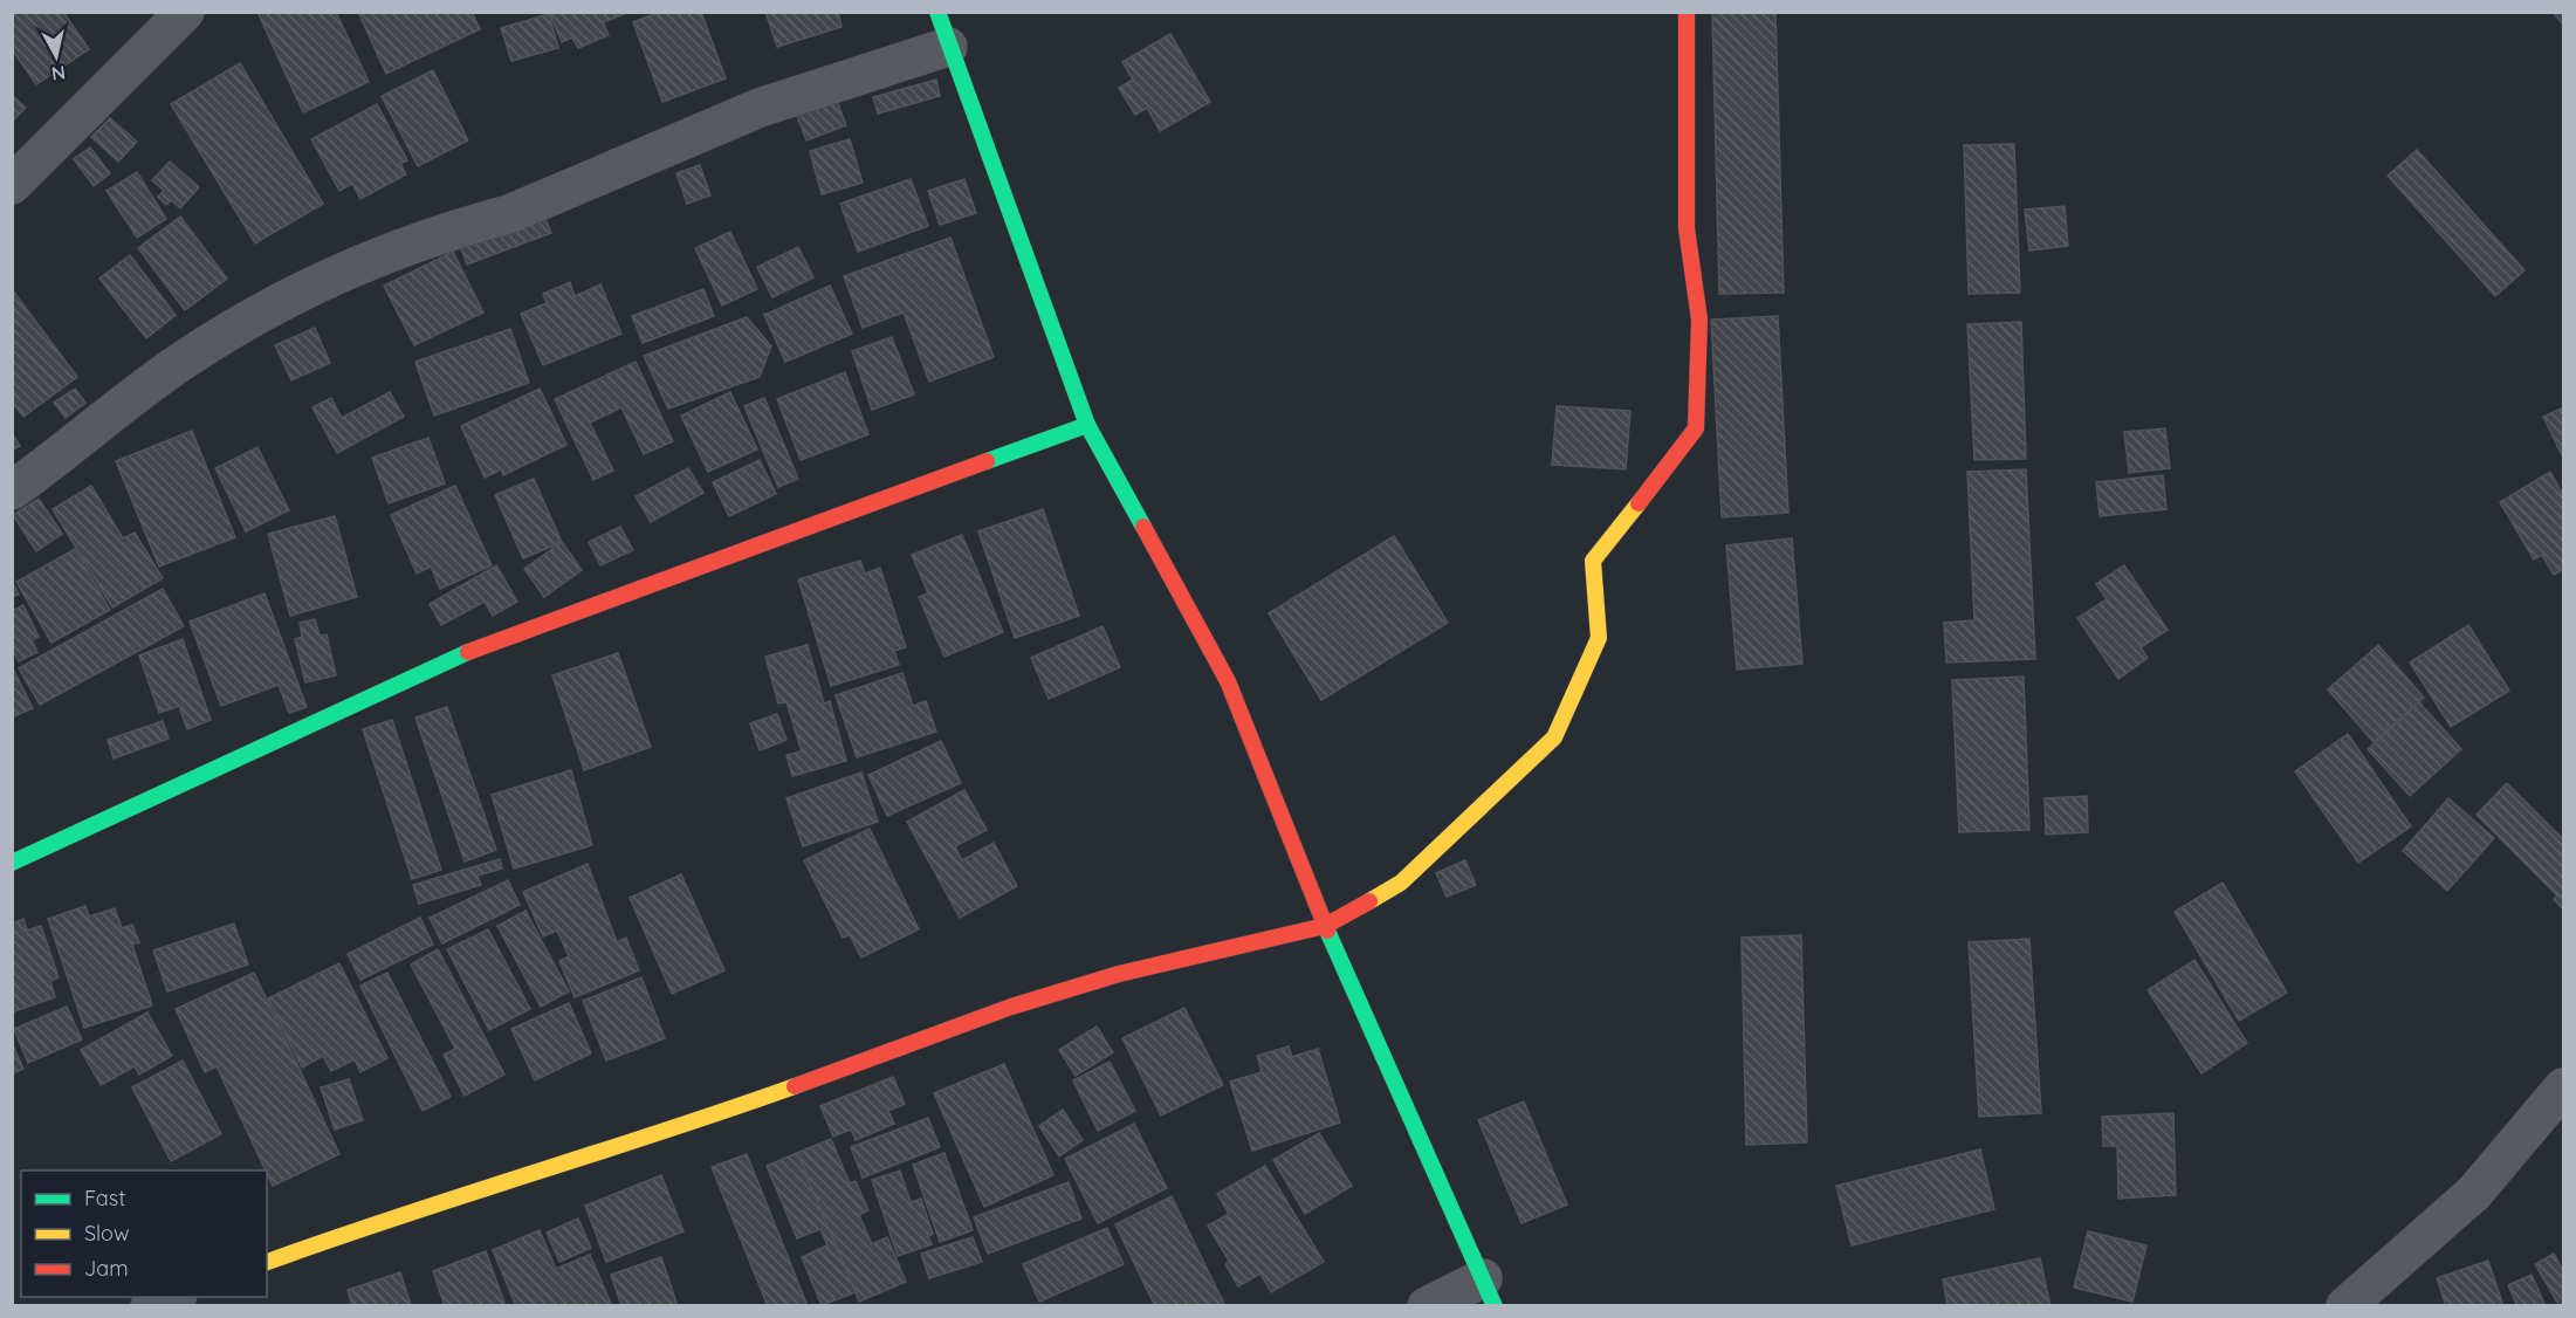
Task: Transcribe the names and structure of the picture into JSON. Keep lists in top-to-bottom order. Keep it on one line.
{"legend":["Fast","Slow","Jam"],"north":"bottom"}
